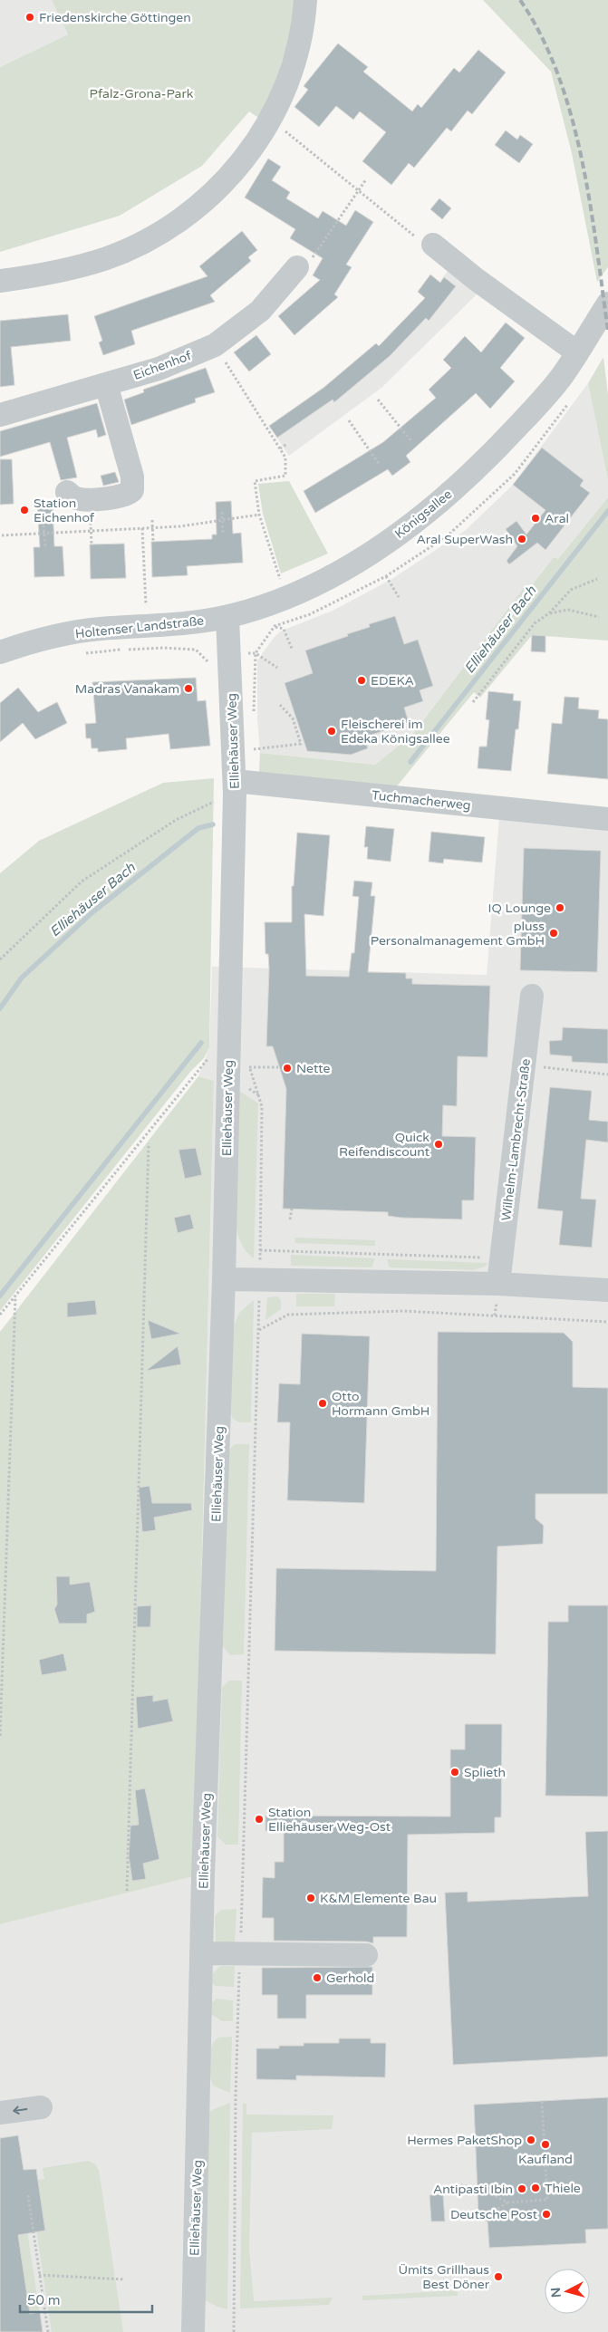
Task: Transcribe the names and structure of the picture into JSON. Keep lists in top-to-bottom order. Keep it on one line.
{"streets":{"street":["Eichenhof","Königsallee","Holtenser Landstraße","Elliehäuser Weg","Tuchmacherweg","Wilhelm-Lambrecht-Straße"]},"crossings":[["Königsallee","Holtenser Landstraße"],["Königsallee","Elliehäuser Weg"],["Holtenser Landstraße","Elliehäuser Weg"],["Elliehäuser Weg","Tuchmacherweg"]],"water":["Elliehäuser Bach"],"parks":["Pfalz-Grona-Park"],"places":["Friedenskirche Göttingen","Station Eichenhof","Aral","Aral SuperWash","EDEKA","Madras Vanakam","Fleischerei im Edeka Königsallee","IQ Lounge","pluss Personalmanagement GmbH","Nette","Quick Reifendiscount","Otto Hormann GmbH","Splieth","Station Elliehäuser Weg-Ost","K&M Elemente Bau","Gerhold","Hermes PaketShop","Kaufland","Thiele","Antipasti Ibin","Deutsche Post","Ümits Grillhaus Best Döner"],"scale_bar":"50 m","north":"left"}
